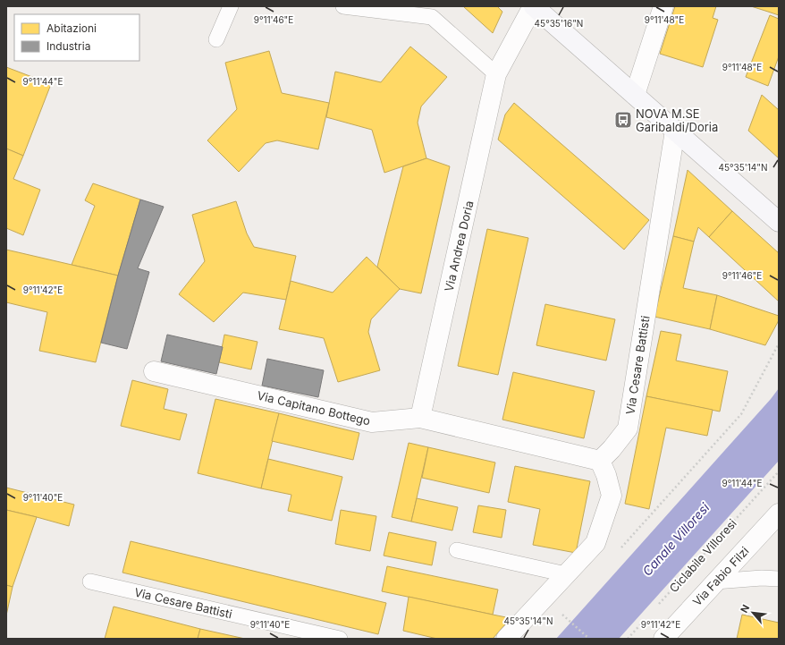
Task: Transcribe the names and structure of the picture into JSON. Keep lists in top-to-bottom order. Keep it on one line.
{"streets":{"street":["Via Andrea Doria","Via Cesare Battisti","Via Capitano Bottego","Via Fabio Filzi"],"path":["Ciclabile Villoresi"]},"crossings":[["Via Andrea Doria","Via Capitano Bottego"],["Via Cesare Battisti","Via Capitano Bottego"]],"water":["Canale Villoresi"],"places":{"bus stop":["NOVA M.SE Garibaldi/Doria"]},"legend":["Abitazioni","Industria"],"north":"top left","coordinates":["9°11'46\"E","9°11'48\"E","45°35'16\"N","9°11'44\"E","45°35'14\"N","9°11'42\"E","9°11'40\"E"]}
